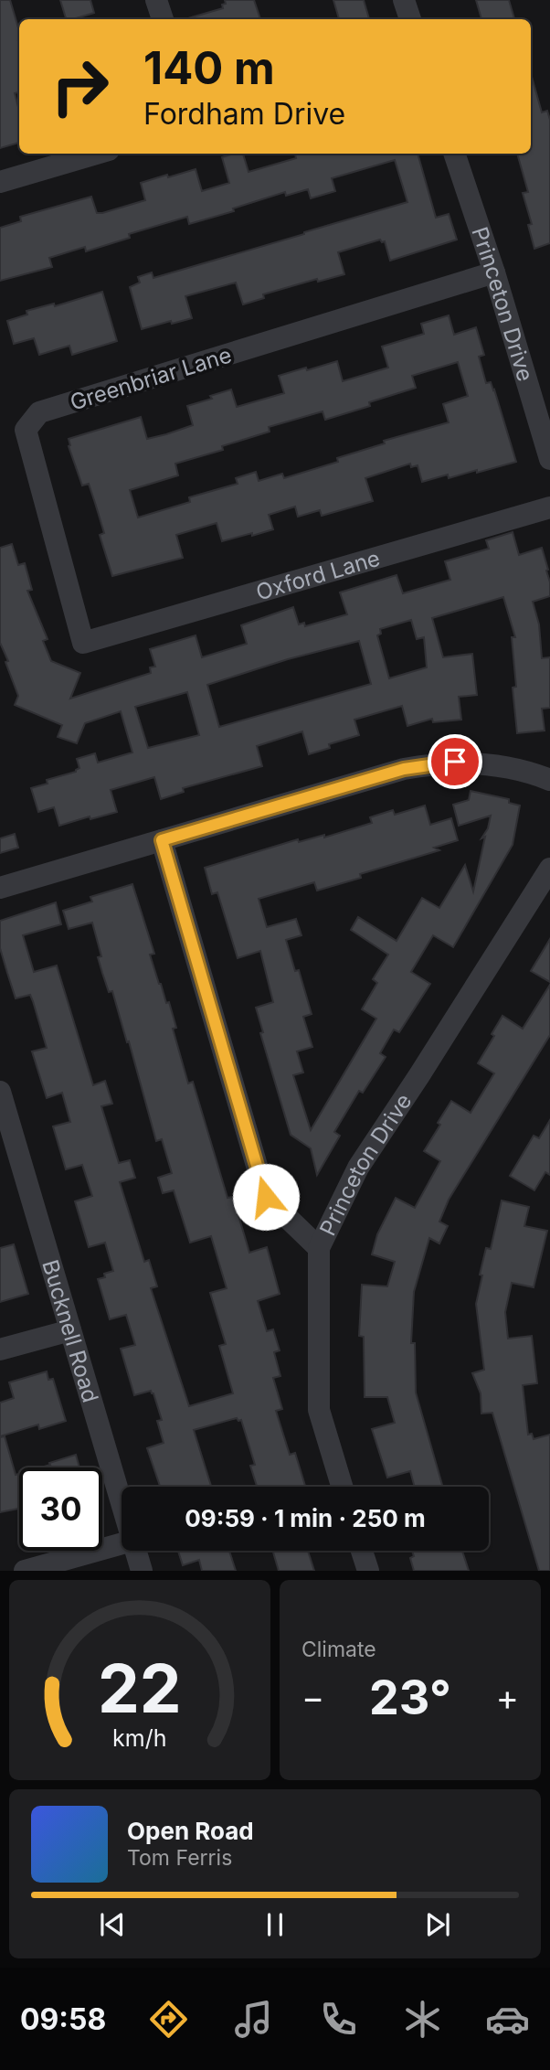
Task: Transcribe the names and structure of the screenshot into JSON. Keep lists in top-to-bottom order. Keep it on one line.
{"streets":{"street":["Princeton Drive","Greenbriar Lane","Oxford Lane","Bucknell Road"]},"crossings":[["Princeton Drive","Greenbriar Lane"],["Greenbriar Lane","Oxford Lane"]],"page":{"turn":["140 m","Fordham Drive"],"limit":"30","trip":"09:59 · 1 min · 250 m","tile":"Climate","heat":["−","23°","+"],"song":["Open Road","Tom Ferris"],"tabs":"09:58","gauge":["22","km/h"]}}
